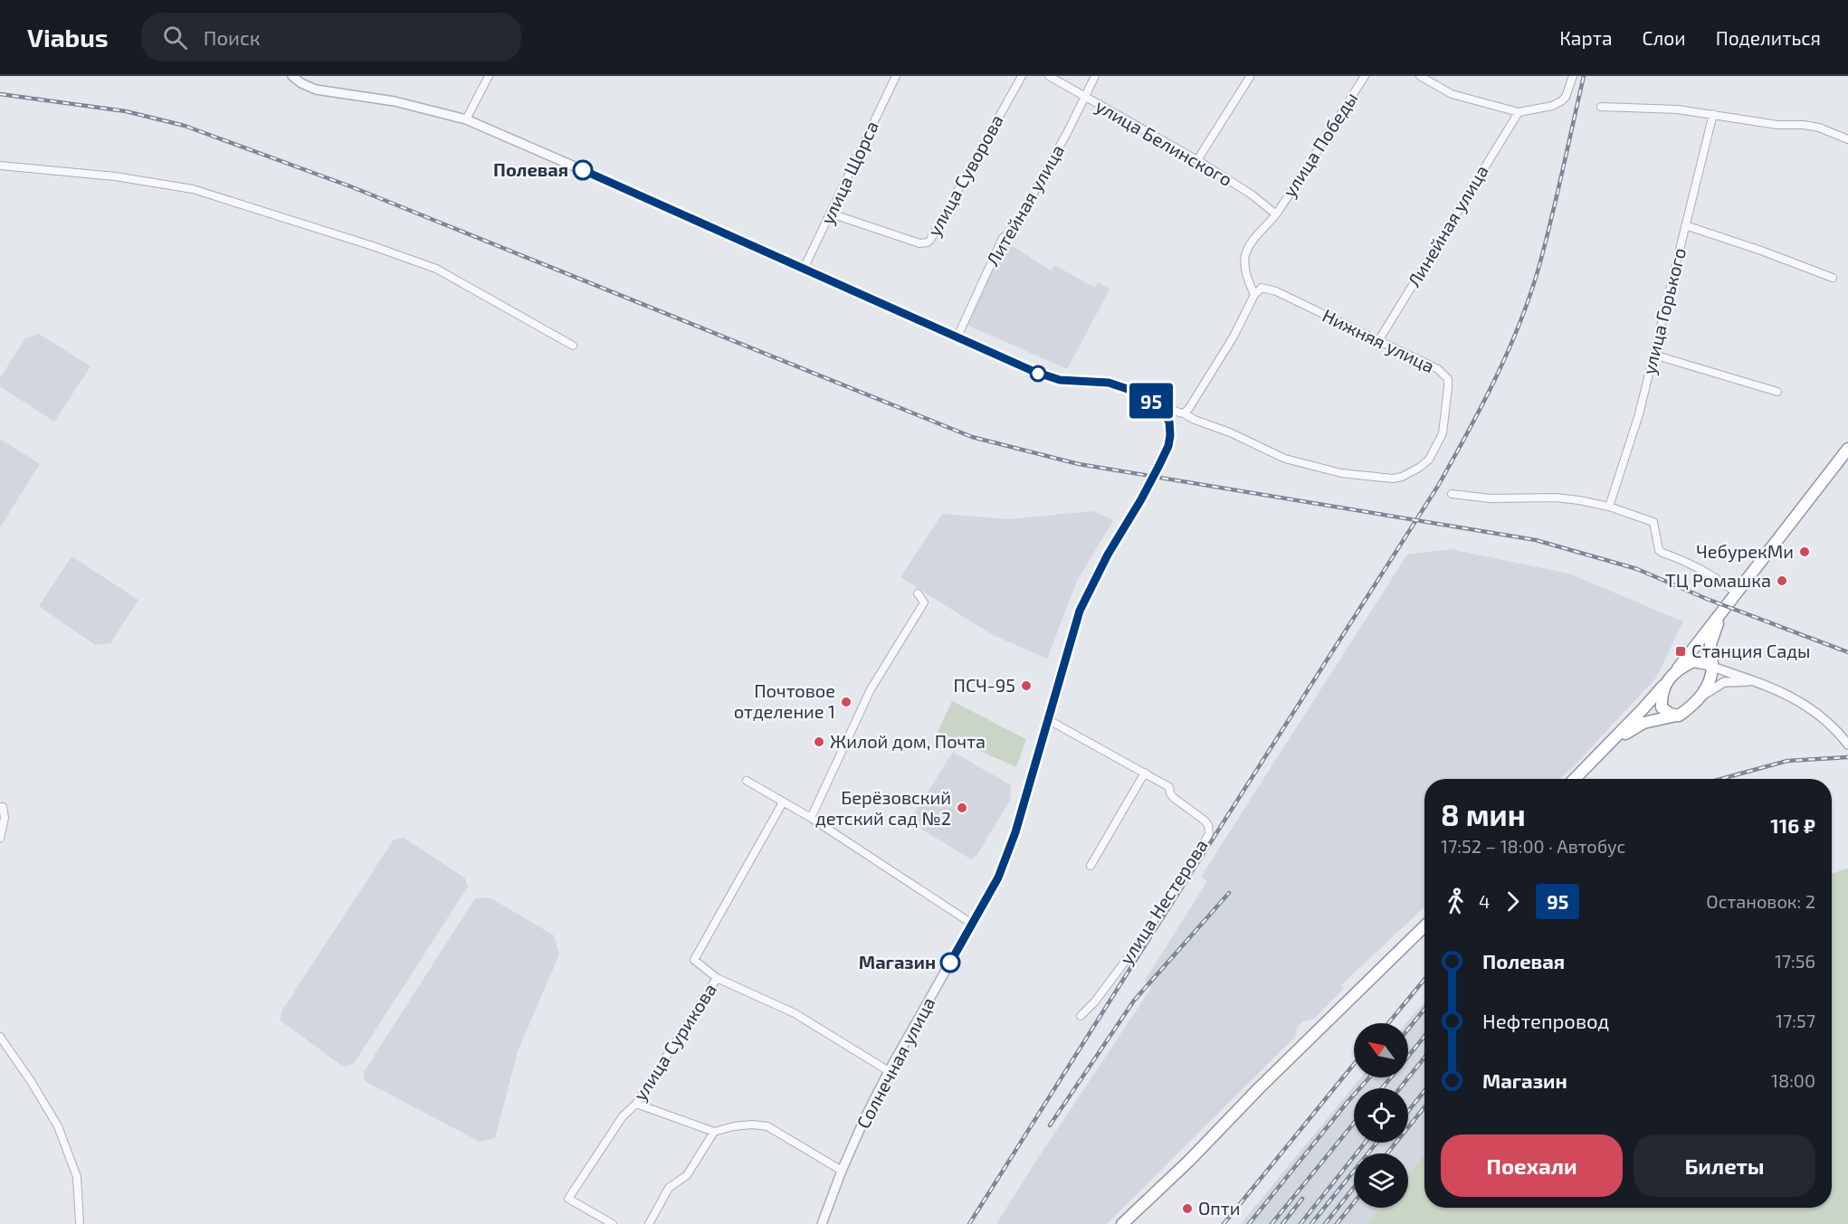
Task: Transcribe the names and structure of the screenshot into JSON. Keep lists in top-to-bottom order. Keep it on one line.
{"streets":{"street":["улица Белинского","улица Победы","улица Щорса","улица Суворова","Литейная улица","Линейная улица","улица Горького","Нижняя улица","улица Нестерова","улица Сурикова","Солнечная улица"]},"crossings":[["улица Белинского","улица Победы"],["улица Белинского","Литейная улица"],["улица Победы","Нижняя улица"],["улица Щорса","улица Суворова"],["Линейная улица","Нижняя улица"],["улица Нестерова","Солнечная улица"]],"places":{"other":["Полевая","ЧебурекМи","ТЦ Ромашка","ПСЧ-95","Почтовое отделение 1","Жилой дом, Почта","Берёзовский детский сад №2","Магазин","Опти"],"transit":["Станция Сады"]},"lines":["bus line 95"],"north":"top left","page":{"header":"Viabus","search":"Поиск","nav":["Карта","Слои","Поделиться"],"on_map":"95","heading":["8 мин","17:52 – 18:00 · Автобус","116 ₽"],"legs":["4","95","Остановок: 2"],"list":[{"name":"Полевая","value":"17:56"},{"name":"Нефтепровод","value":"17:57"},{"name":"Магазин","value":"18:00"}],"buttons":["Поехали","Билеты"]}}
